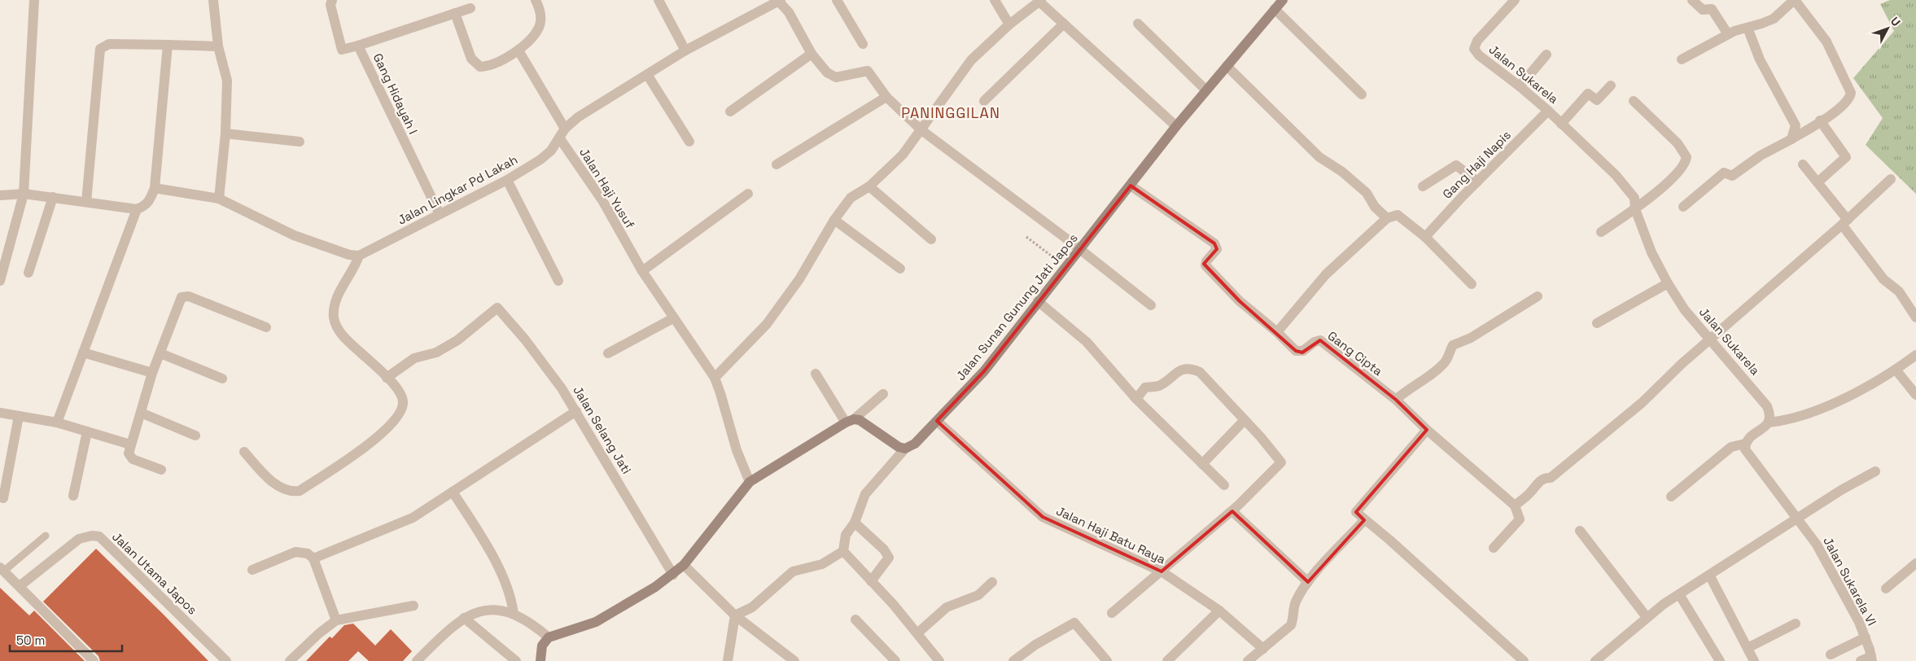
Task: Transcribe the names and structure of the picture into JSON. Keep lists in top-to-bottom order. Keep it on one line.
{"streets":{"street":["Jalan Sukarela","Gang Hidayah I","Gang Haji Napis","Jalan Haji Yusuf","Jalan Lingkar Pd Lakah","Jalan Sunan Gunung Jati Japos","Gang Cipta","Jalan Selang Jati","Jalan Haji Batu Raya","Jalan Utama Japos","Jalan Sukarela VI"]},"crossings":[["Jalan Sukarela","Gang Haji Napis"],["Gang Hidayah I","Jalan Lingkar Pd Lakah"],["Jalan Haji Yusuf","Jalan Lingkar Pd Lakah"],["Jalan Sunan Gunung Jati Japos","Gang Cipta"],["Jalan Sunan Gunung Jati Japos","Jalan Haji Batu Raya"]],"districts":["PANINGGILAN"],"scale_bar":"50 m","north":"top right"}
